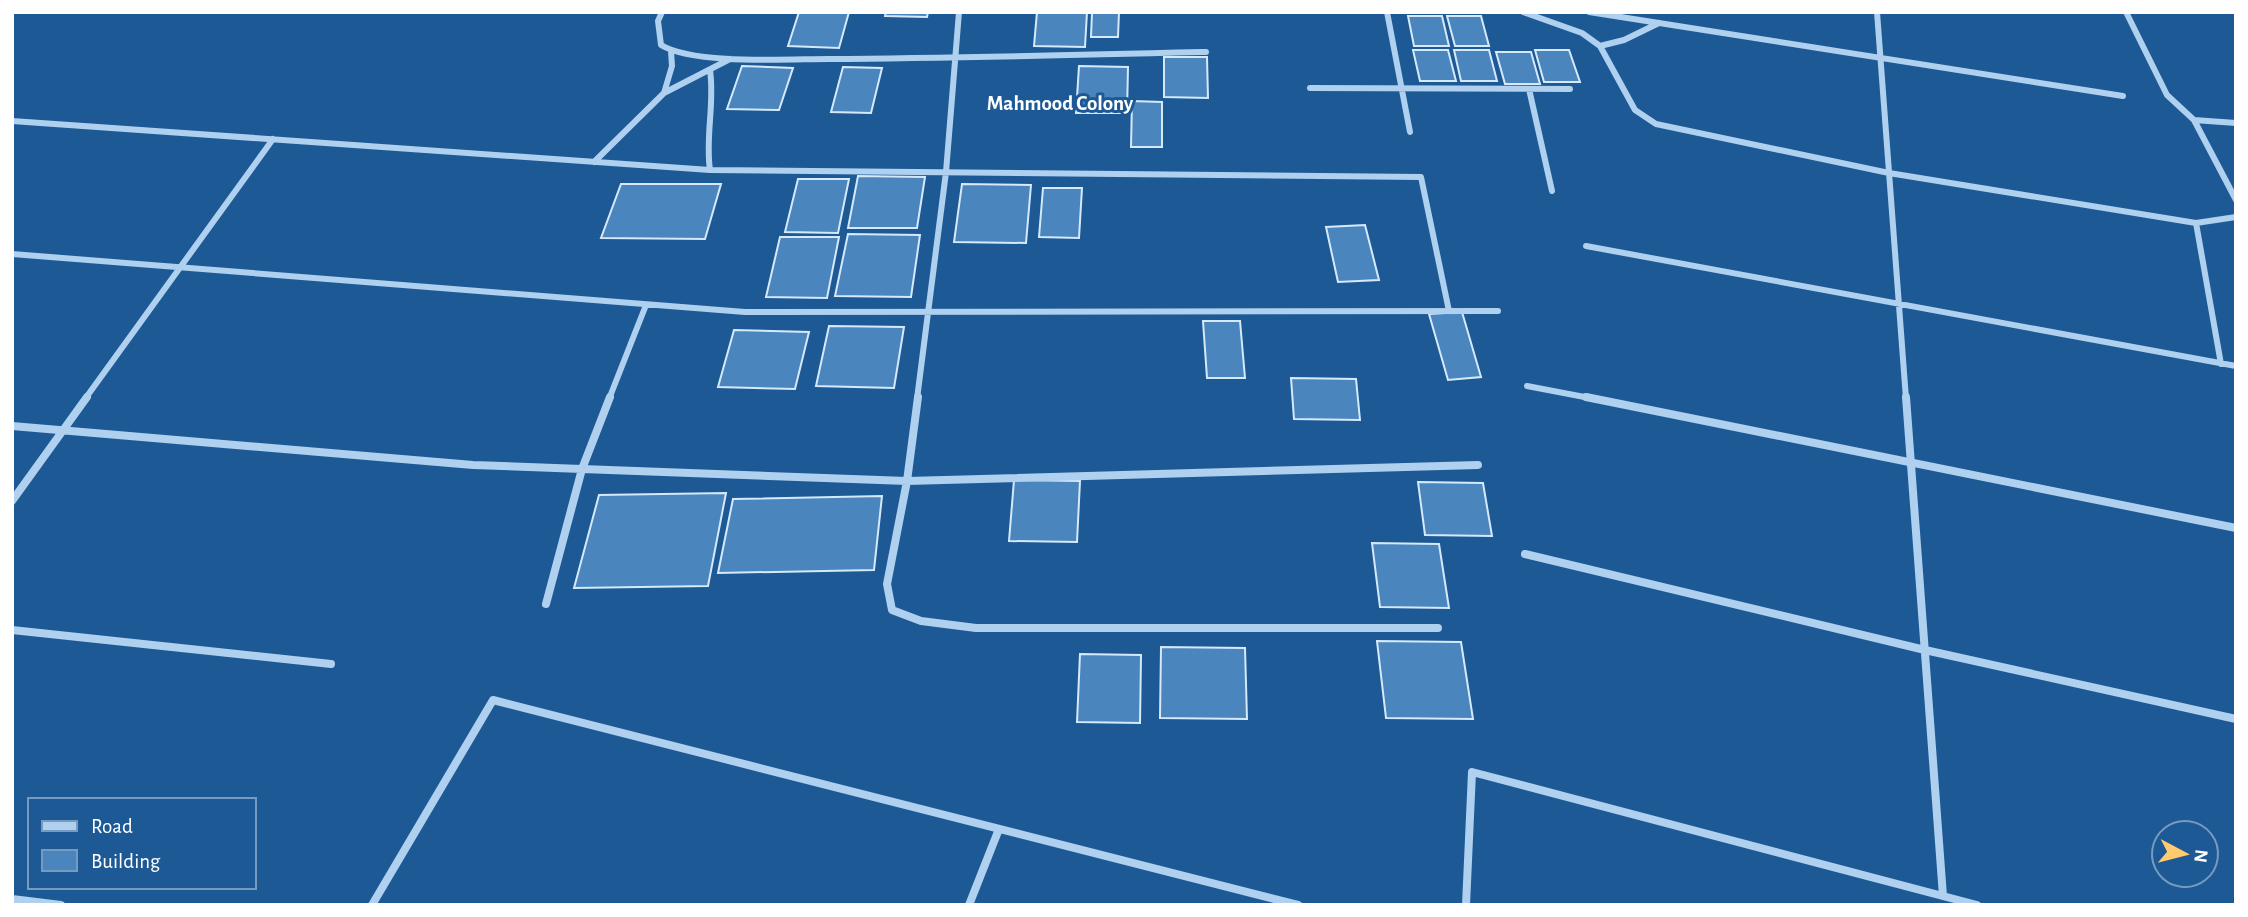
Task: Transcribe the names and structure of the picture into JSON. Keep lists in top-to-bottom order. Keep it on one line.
{"districts":["Mahmood Colony"],"legend":["Road","Building"],"north":"right"}
